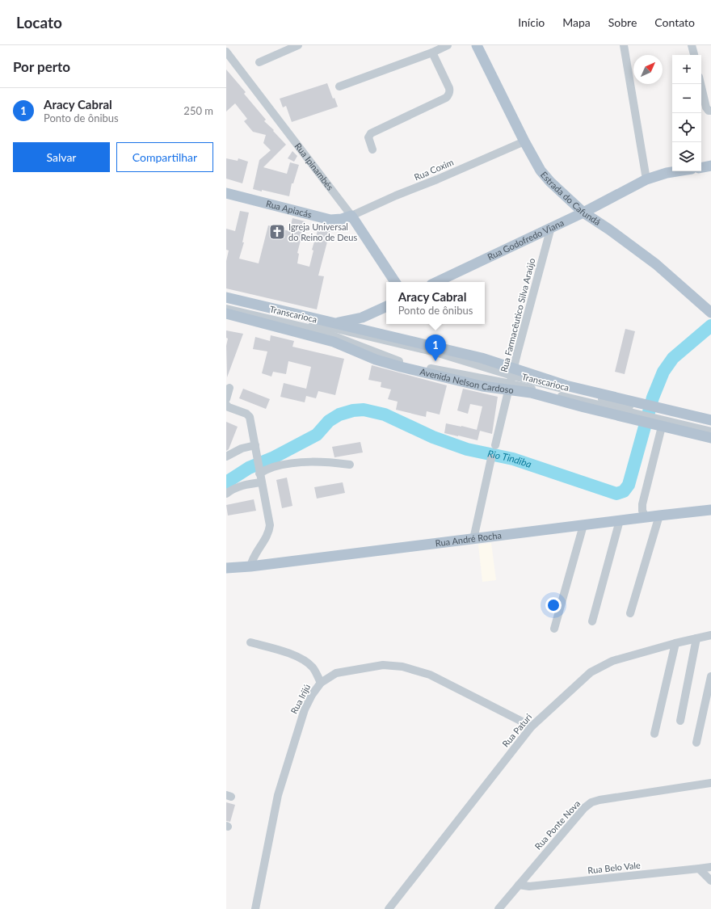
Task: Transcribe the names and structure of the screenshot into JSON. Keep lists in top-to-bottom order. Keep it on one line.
{"streets":{"main road":["Rua Ipinambés","Estrada do Cafundá","Rua Apiacás","Rua Godofredo Viana","Avenida Nelson Cardoso","Rua André Rocha"],"street":["Rua Coxim","Transcarioca","Rua Farmacêutico Silva Araújo","Rua Irijú","Rua Paturi","Rua Ponte Nova","Rua Belo Vale"]},"crossings":[["Rua Ipinambés","Rua Coxim"],["Rua Ipinambés","Rua Apiacás"],["Rua Coxim","Estrada do Cafundá"],["Rua Coxim","Rua Apiacás"],["Estrada do Cafundá","Rua Godofredo Viana"],["Rua Godofredo Viana","Rua Farmacêutico Silva Araújo"],["Transcarioca","Rua Farmacêutico Silva Araújo"],["Transcarioca","Avenida Nelson Cardoso"],["Rua Farmacêutico Silva Araújo","Avenida Nelson Cardoso"],["Rua Irijú","Rua Paturi"],["Rua Ponte Nova","Rua Belo Vale"]],"water":["Rio Tindiba"],"places":{"church":["Igreja Universal do Reino de Deus"]},"north":"top right","page":{"header":"Locato","nav":["Início","Mapa","Sobre","Contato"],"heading":"Por perto","map_buttons":["+","−"],"list":[{"mark":"1","name":"Aracy Cabral","note":"Ponto de ônibus","value":"250 m"}],"buttons":["Salvar","Compartilhar"],"popup":["Aracy Cabral","Ponto de ônibus"],"pins":"1"}}
